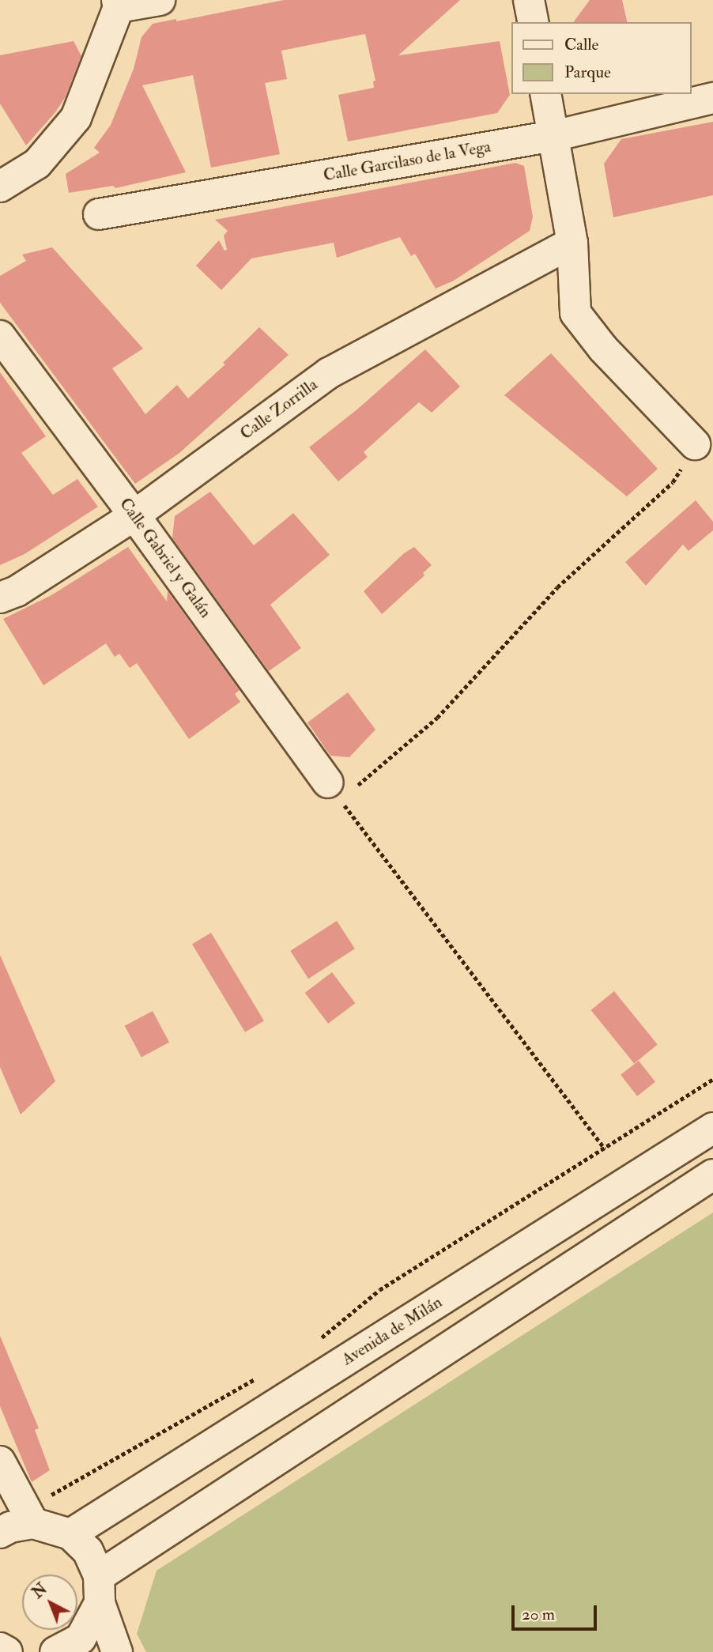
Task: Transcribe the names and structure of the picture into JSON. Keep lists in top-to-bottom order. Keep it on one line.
{"streets":{"street":["Calle Garcilaso de la Vega","Calle Zorrilla","Calle Gabriel y Galán","Avenida de Milán"]},"crossings":[["Calle Zorrilla","Calle Gabriel y Galán"]],"legend":["Calle","Parque"],"scale_bar":"20 m","north":"top left"}
